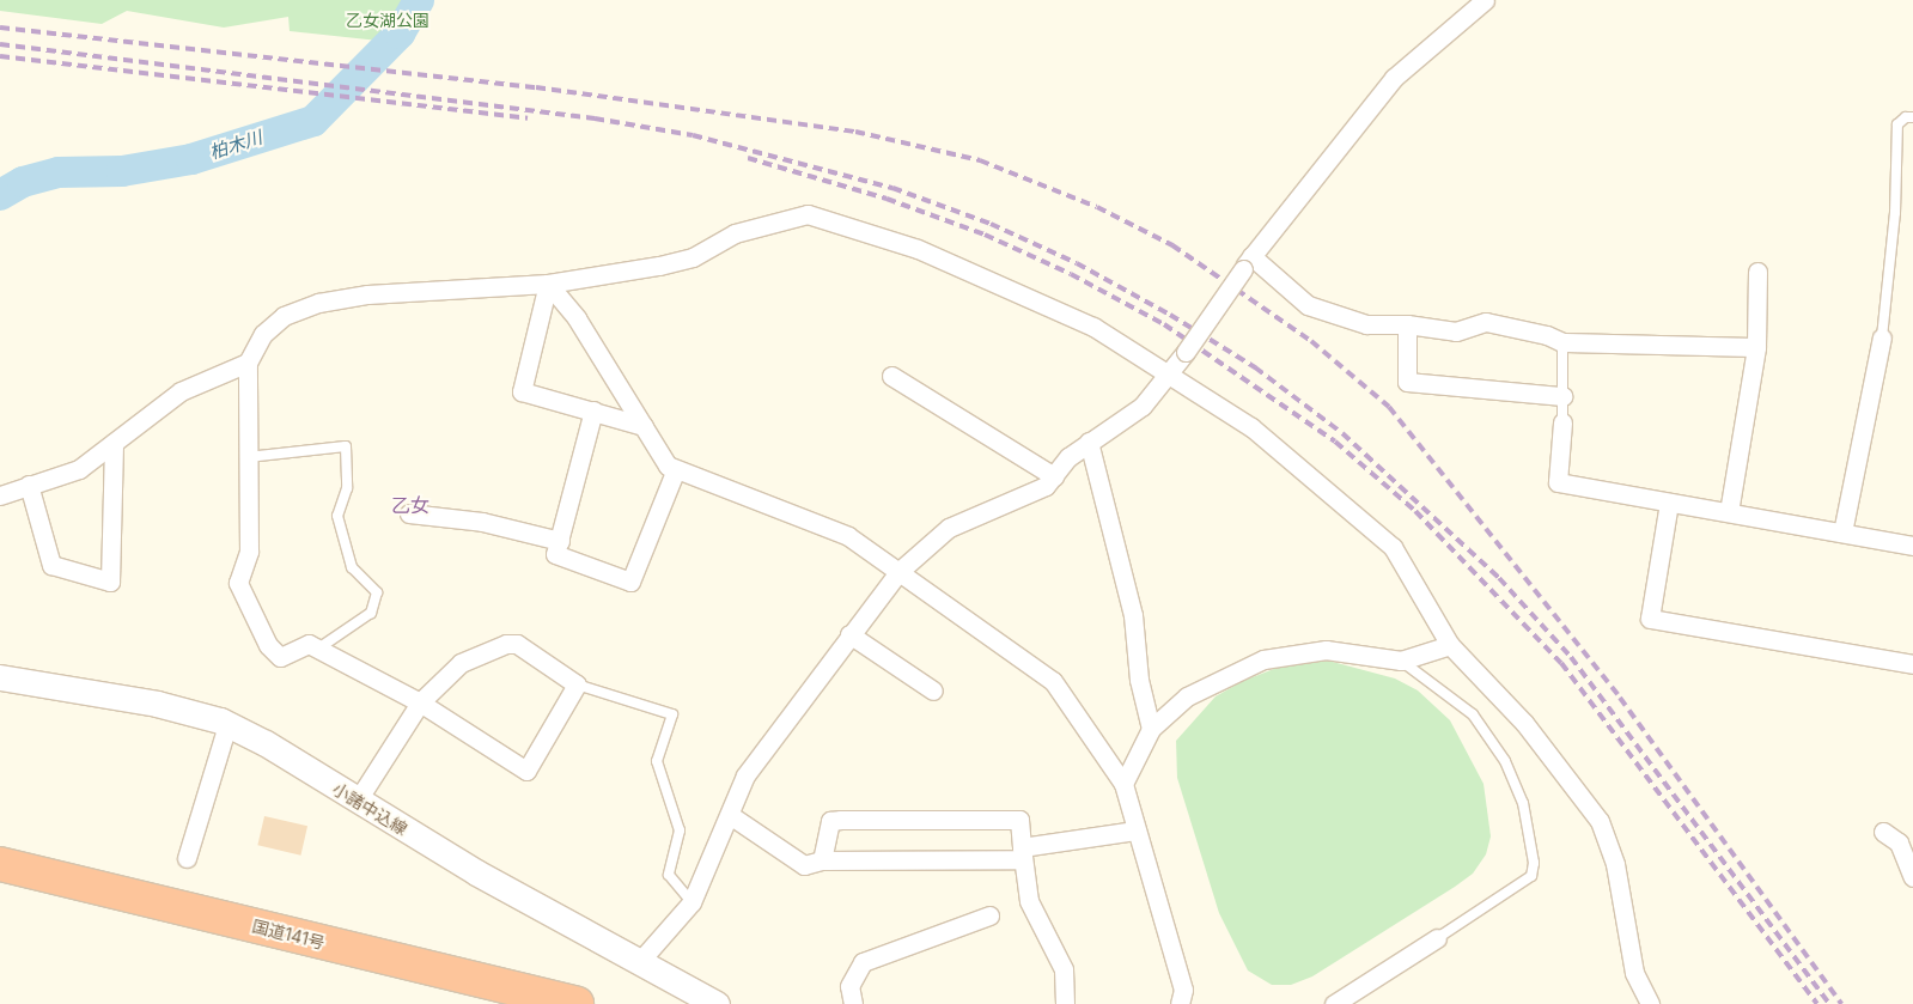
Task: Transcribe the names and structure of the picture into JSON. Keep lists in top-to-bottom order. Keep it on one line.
{"streets":{"highway":["国道141号"],"main road":["小諸中込線"]},"districts":["乙女"],"water":["柏木川"],"parks":["乙女湖公園"]}
